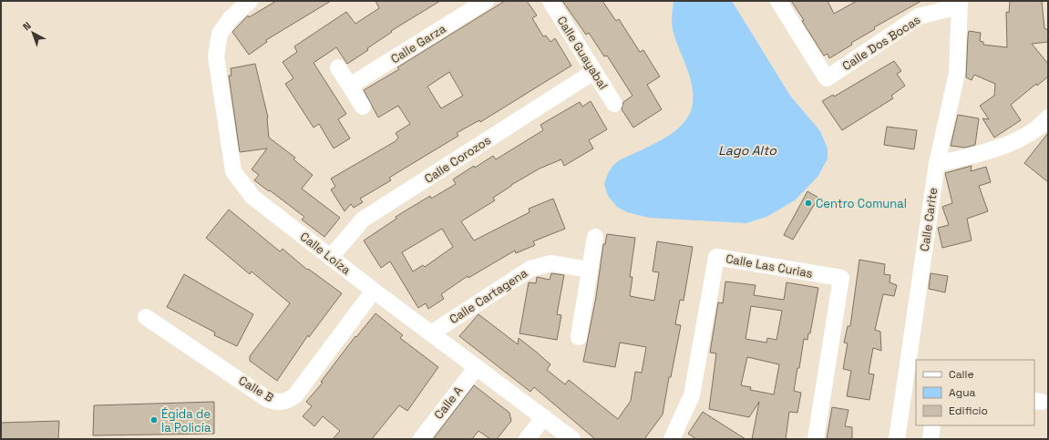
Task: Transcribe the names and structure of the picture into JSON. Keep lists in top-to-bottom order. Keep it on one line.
{"streets":{"street":["Calle Dos Bocas","Calle Garza","Calle Guayabal","Calle Corozos","Calle Carite","Calle Loíza","Calle Las Curias","Calle Cartagena","Calle B","Calle A"]},"crossings":[["Calle Dos Bocas","Calle Carite"],["Calle Guayabal","Calle Corozos"],["Calle Corozos","Calle Loíza"],["Calle Loíza","Calle Cartagena"],["Calle Loíza","Calle B"],["Calle Loíza","Calle A"]],"water":["Lago Alto"],"places":["Centro Comunal","Égida de la Policía"],"legend":["Calle","Agua","Edificio"],"north":"top left"}
